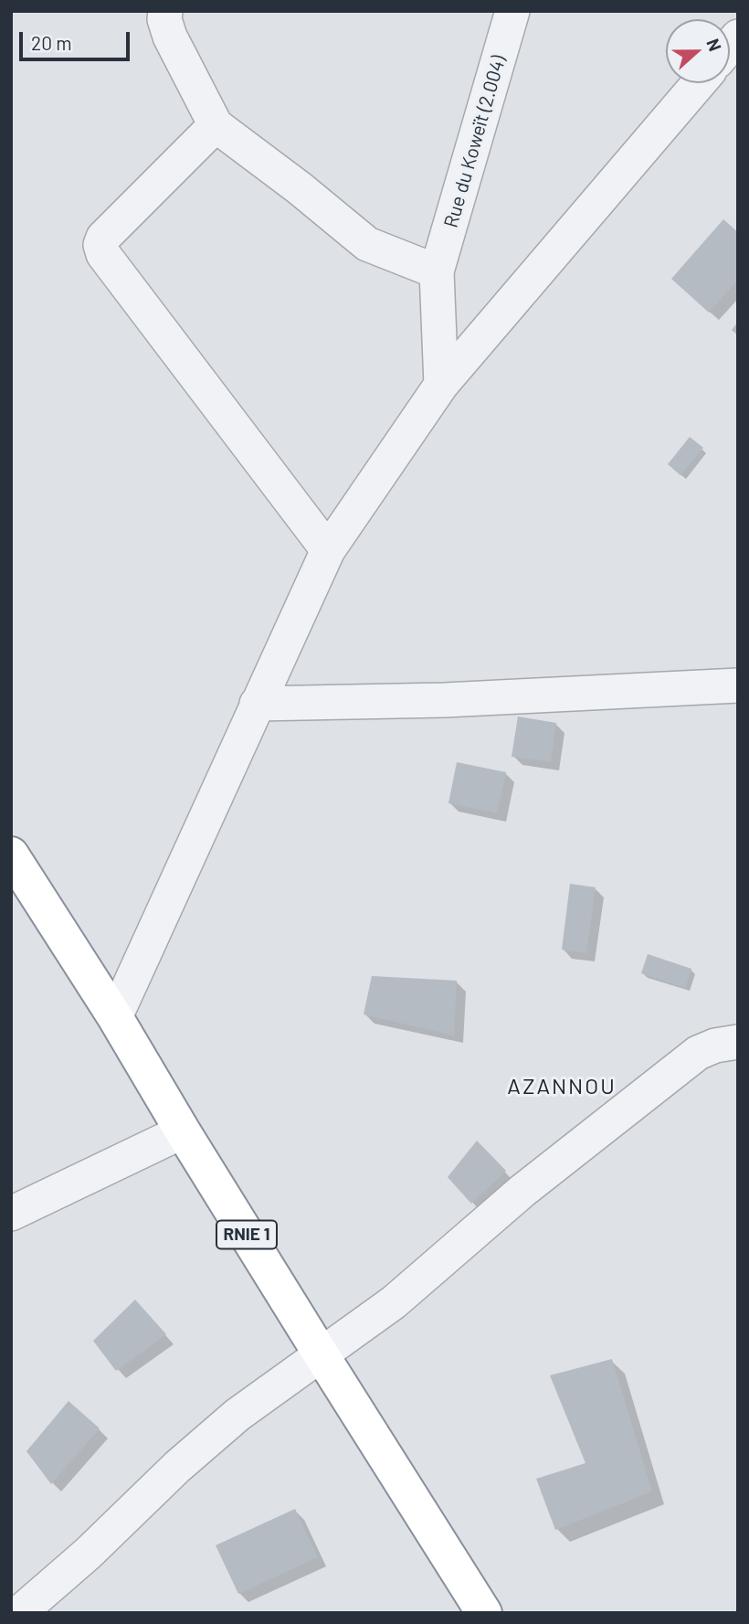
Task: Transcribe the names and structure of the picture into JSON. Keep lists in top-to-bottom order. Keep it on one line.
{"streets":{"highway":["RNIE 1"],"street":["Rue du Koweït (2.004)"]},"districts":["AZANNOU"],"scale_bar":"20 m","north":"right"}
